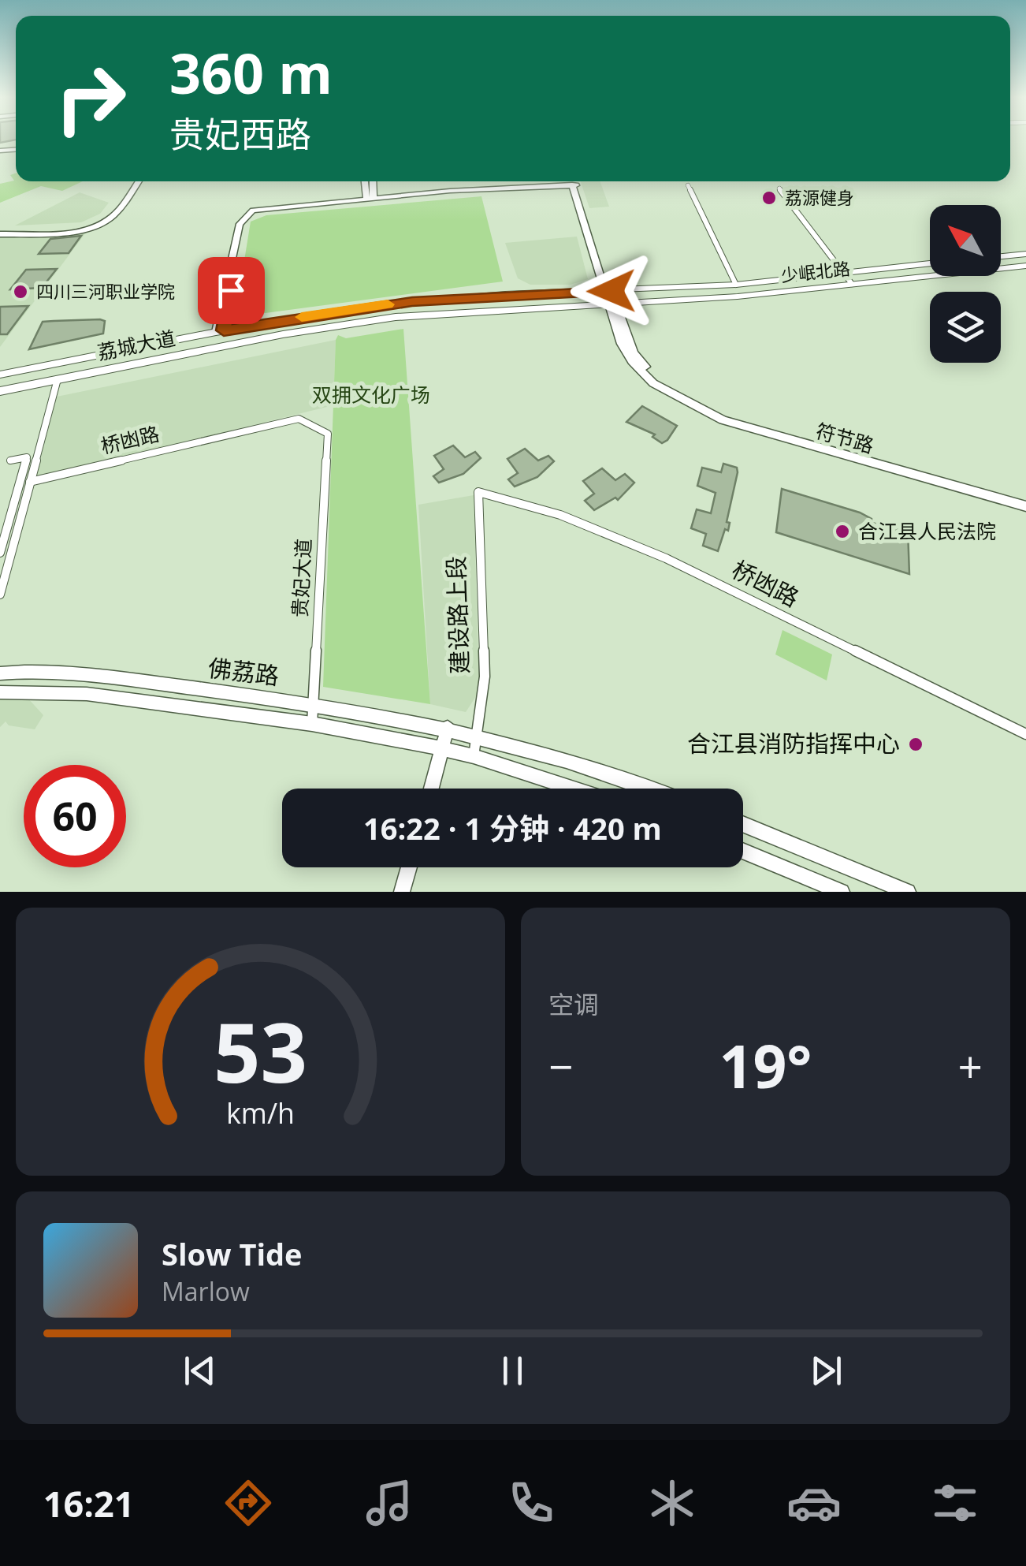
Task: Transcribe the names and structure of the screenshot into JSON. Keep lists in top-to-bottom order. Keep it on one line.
{"streets":{"main road":["少岷北路","荔城大道","符节路","佛荔路"],"street":["桥凼路","贵妃大道","建设路上段"]},"crossings":[["少岷北路","荔城大道"],["少岷北路","符节路"],["荔城大道","符节路"],["桥凼路","贵妃大道"],["桥凼路","建设路上段"],["贵妃大道","佛荔路"],["建设路上段","佛荔路"]],"parks":["双拥文化广场"],"places":["荔源健身","四川三河职业学院","合江县人民法院","合江县消防指挥中心"],"north":"top left","page":{"turn":["360 m","贵妃西路"],"limit":"60","trip":"16:22 · 1 分钟 · 420 m","tile":"空调","heat":["−","19°","+"],"song":["Slow Tide","Marlow"],"tabs":"16:21","gauge":["53","km/h"]}}
